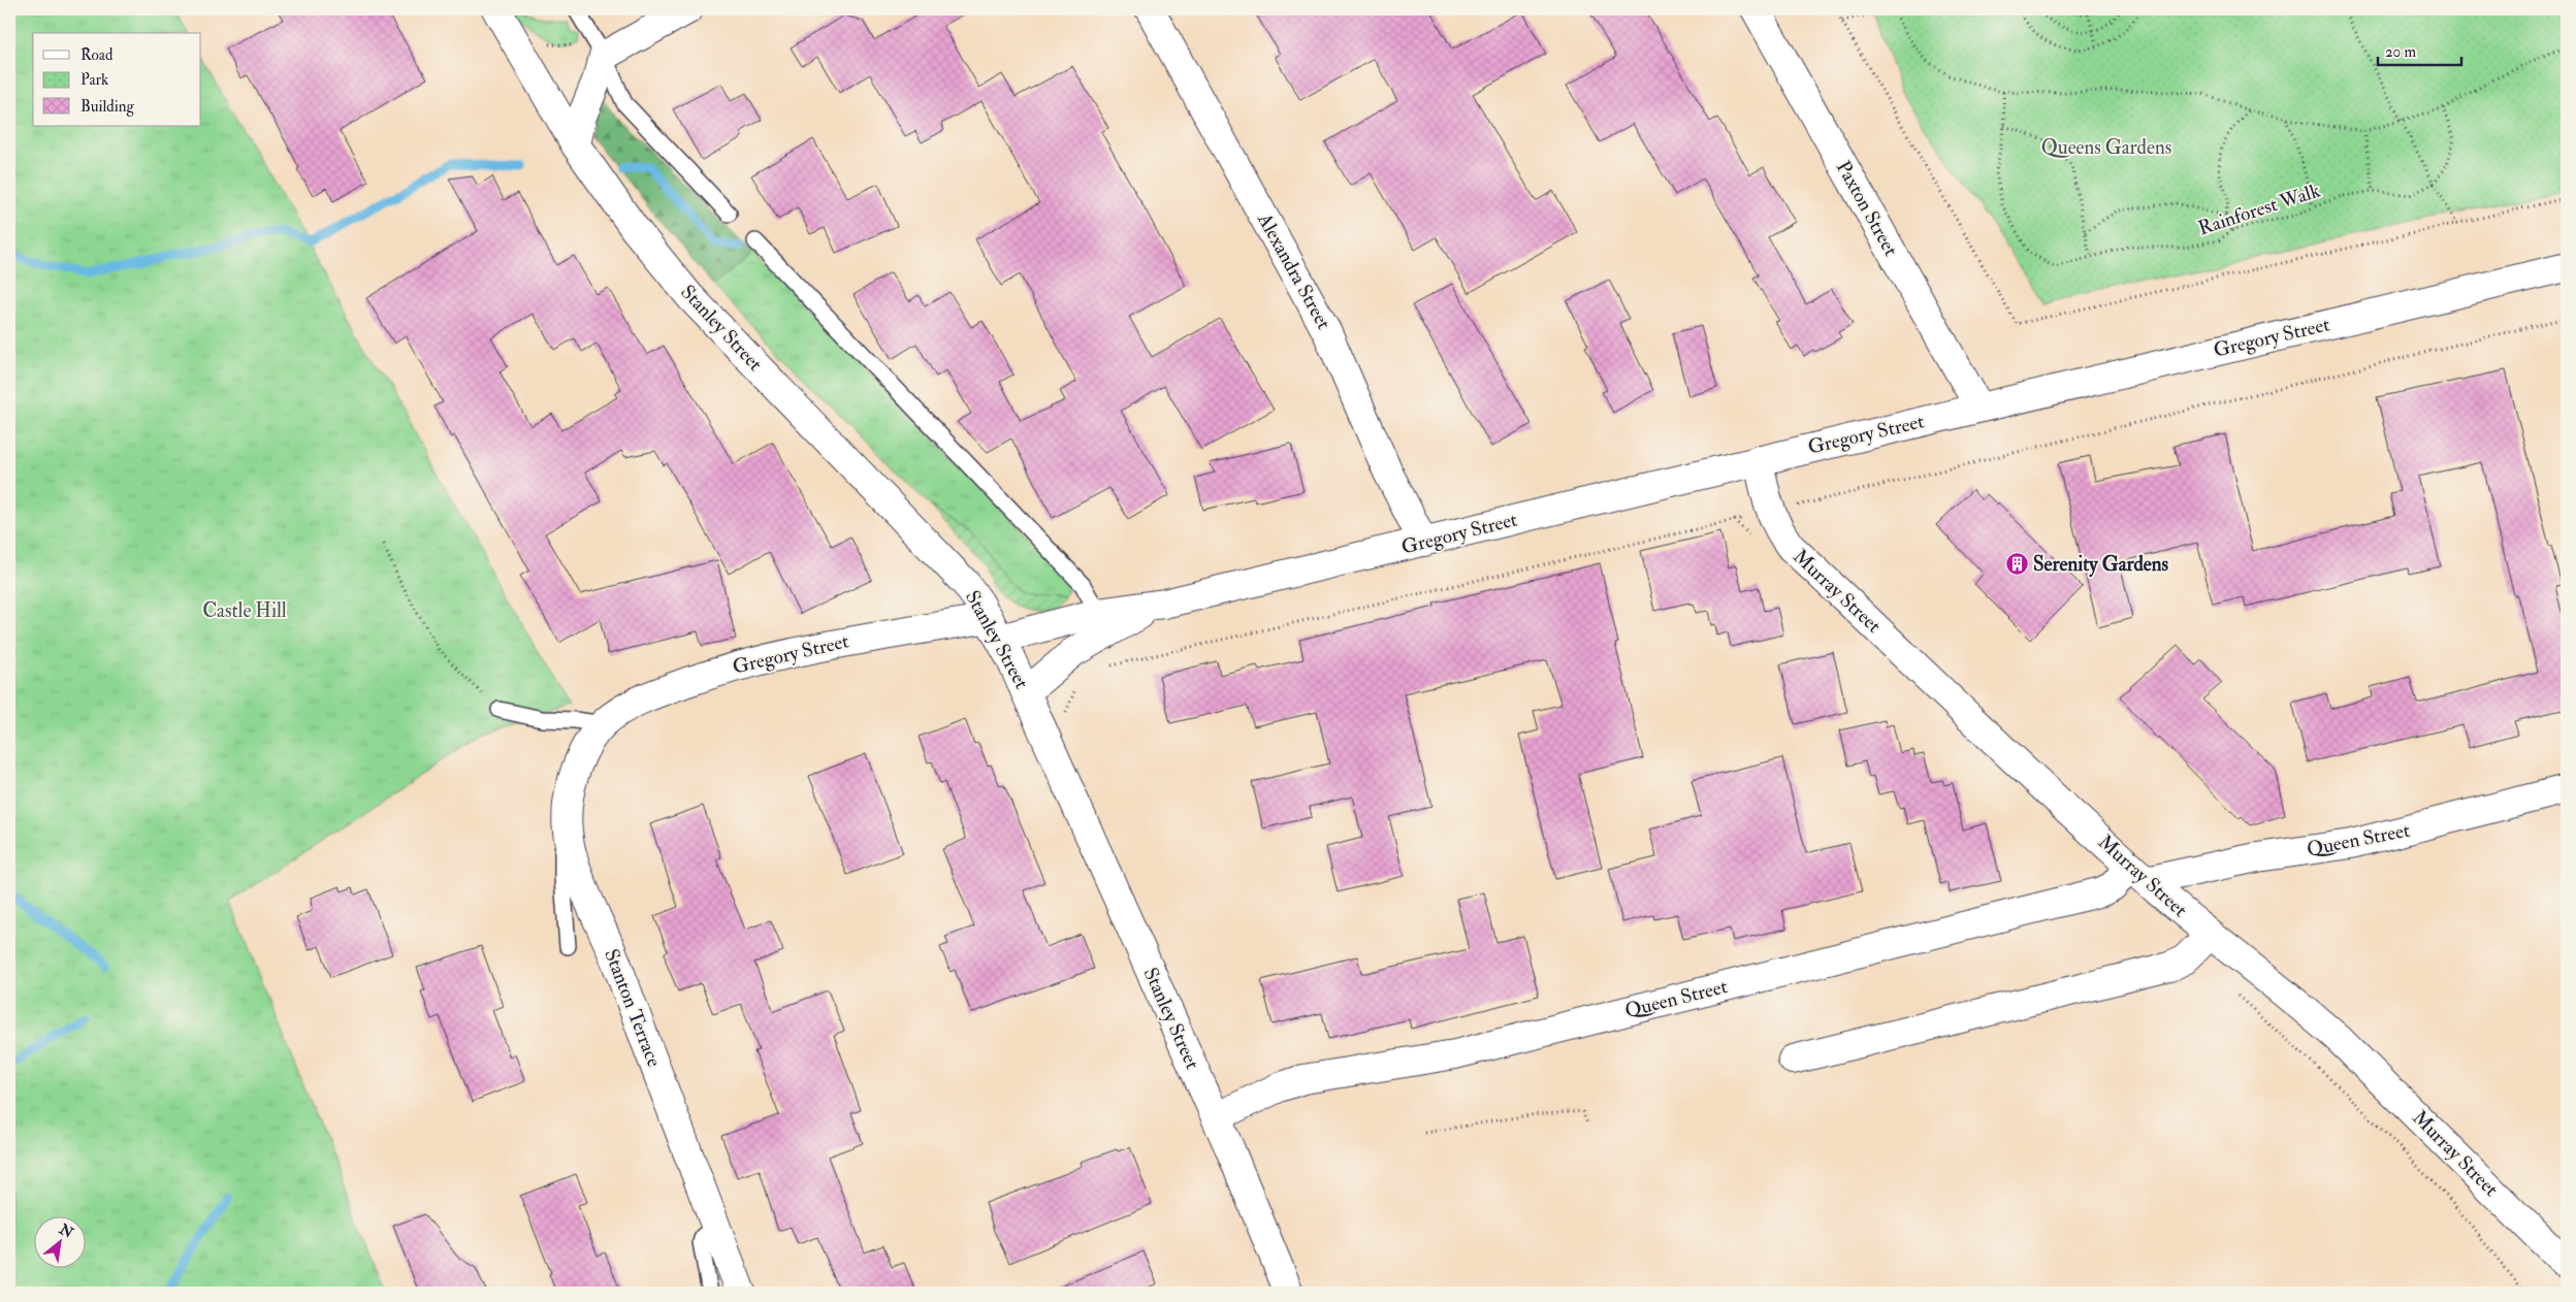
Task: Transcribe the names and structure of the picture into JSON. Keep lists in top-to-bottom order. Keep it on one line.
{"streets":{"street":["Paxton Street","Alexandra Street","Stanley Street","Gregory Street","Murray Street","Queen Street","Stanton Terrace"],"path":["Rainforest Walk"]},"crossings":[["Paxton Street","Gregory Street"],["Alexandra Street","Gregory Street"],["Stanley Street","Gregory Street"],["Stanley Street","Queen Street"],["Gregory Street","Murray Street"],["Gregory Street","Stanton Terrace"],["Murray Street","Queen Street"]],"parks":["Queens Gardens","Castle Hill"],"places":{"building":["Serenity Gardens"]},"legend":["Road","Park","Building"],"scale_bar":"20 m","north":"top right"}
